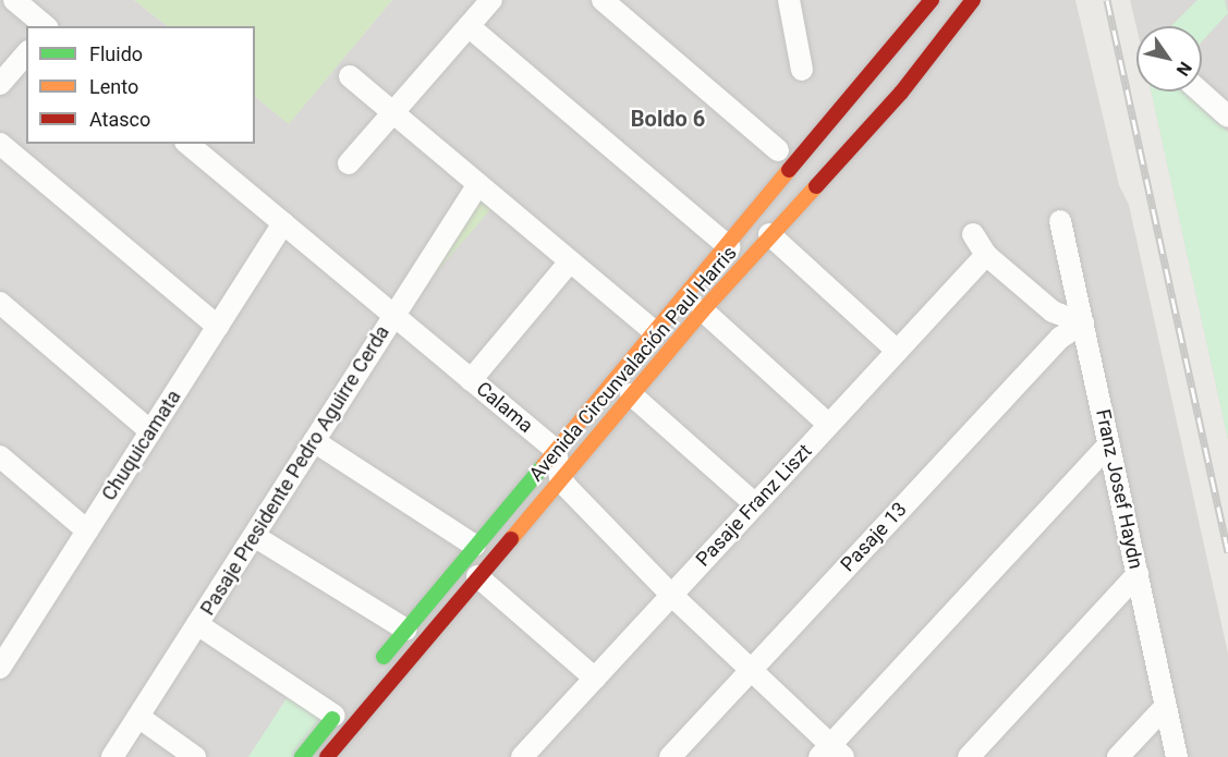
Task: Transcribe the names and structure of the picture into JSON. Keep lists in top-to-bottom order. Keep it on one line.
{"streets":{"main road":["Avenida Circunvalación Paul Harris"],"street":["Calama","Chuquicamata","Pasaje Presidente Pedro Aguirre Cerda","Franz Josef Haydn","Pasaje Franz Liszt","Pasaje 13"]},"crossings":[["Avenida Circunvalación Paul Harris","Calama"],["Calama","Chuquicamata"],["Calama","Pasaje Presidente Pedro Aguirre Cerda"],["Franz Josef Haydn","Pasaje 13"]],"districts":["Boldo 6"],"legend":["Fluido","Lento","Atasco"],"north":"bottom right"}
